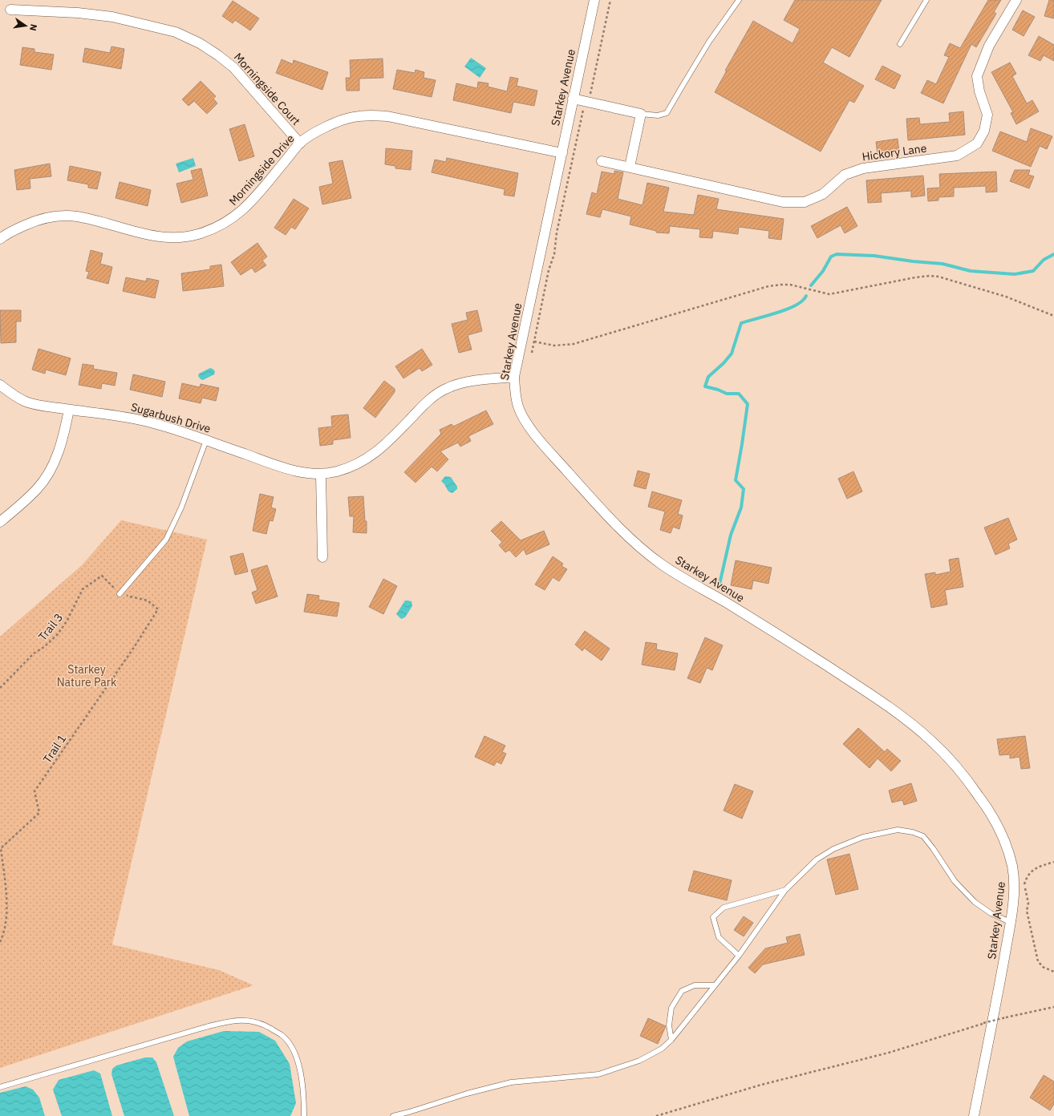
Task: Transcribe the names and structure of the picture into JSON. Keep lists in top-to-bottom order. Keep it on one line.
{"streets":{"street":["Starkey Avenue","Morningside Court","Hickory Lane","Morningside Drive","Sugarbush Drive"],"path":["Trail 3","Trail 1"]},"crossings":[["Starkey Avenue","Morningside Drive"],["Starkey Avenue","Sugarbush Drive"],["Morningside Court","Morningside Drive"],["Trail 3","Trail 1"]],"parks":["Starkey Nature Park"],"north":"right"}
